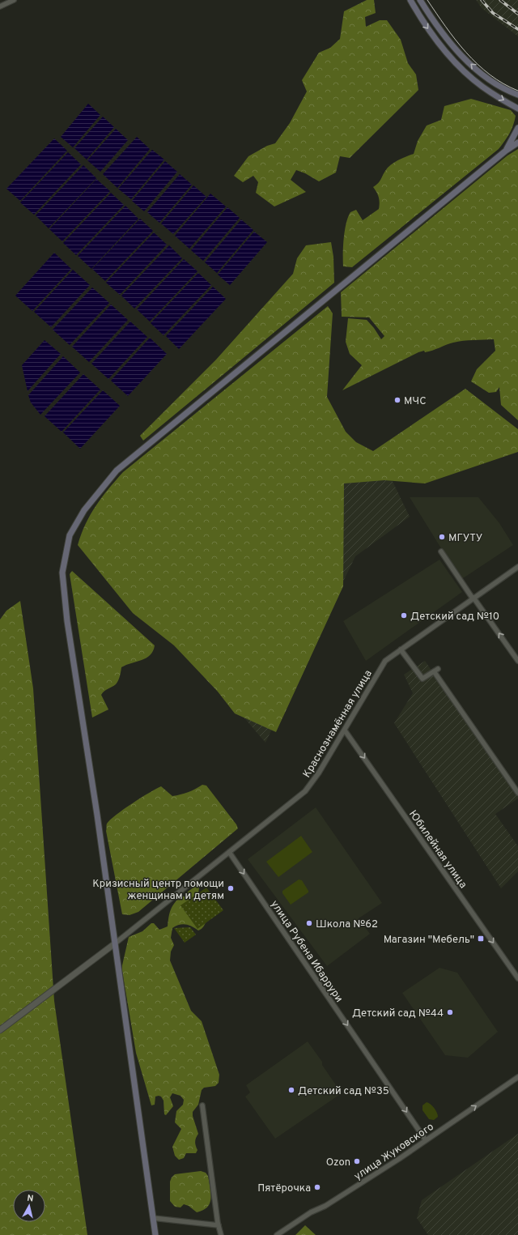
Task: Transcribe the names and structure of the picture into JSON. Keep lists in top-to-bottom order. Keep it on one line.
{"streets":{"street":["Краснознамённая улица","Юбилейная улица","улица Рубена Ибаррури","улица Жуковского"]},"crossings":[["Краснознамённая улица","Юбилейная улица"],["Краснознамённая улица","улица Рубена Ибаррури"],["улица Рубена Ибаррури","улица Жуковского"]],"one_way":["Юбилейная улица","улица Рубена Ибаррури","улица Жуковского"],"places":{"other":["МЧС","МГУТУ","Детский сад №10","Кризисный центр помощи женщинам и детям","Школа №62","Детский сад №44","Детский сад №35","Ozon","Пятёрочка"],"transit":["Магазин \"Мебель\""]},"north":"top"}
